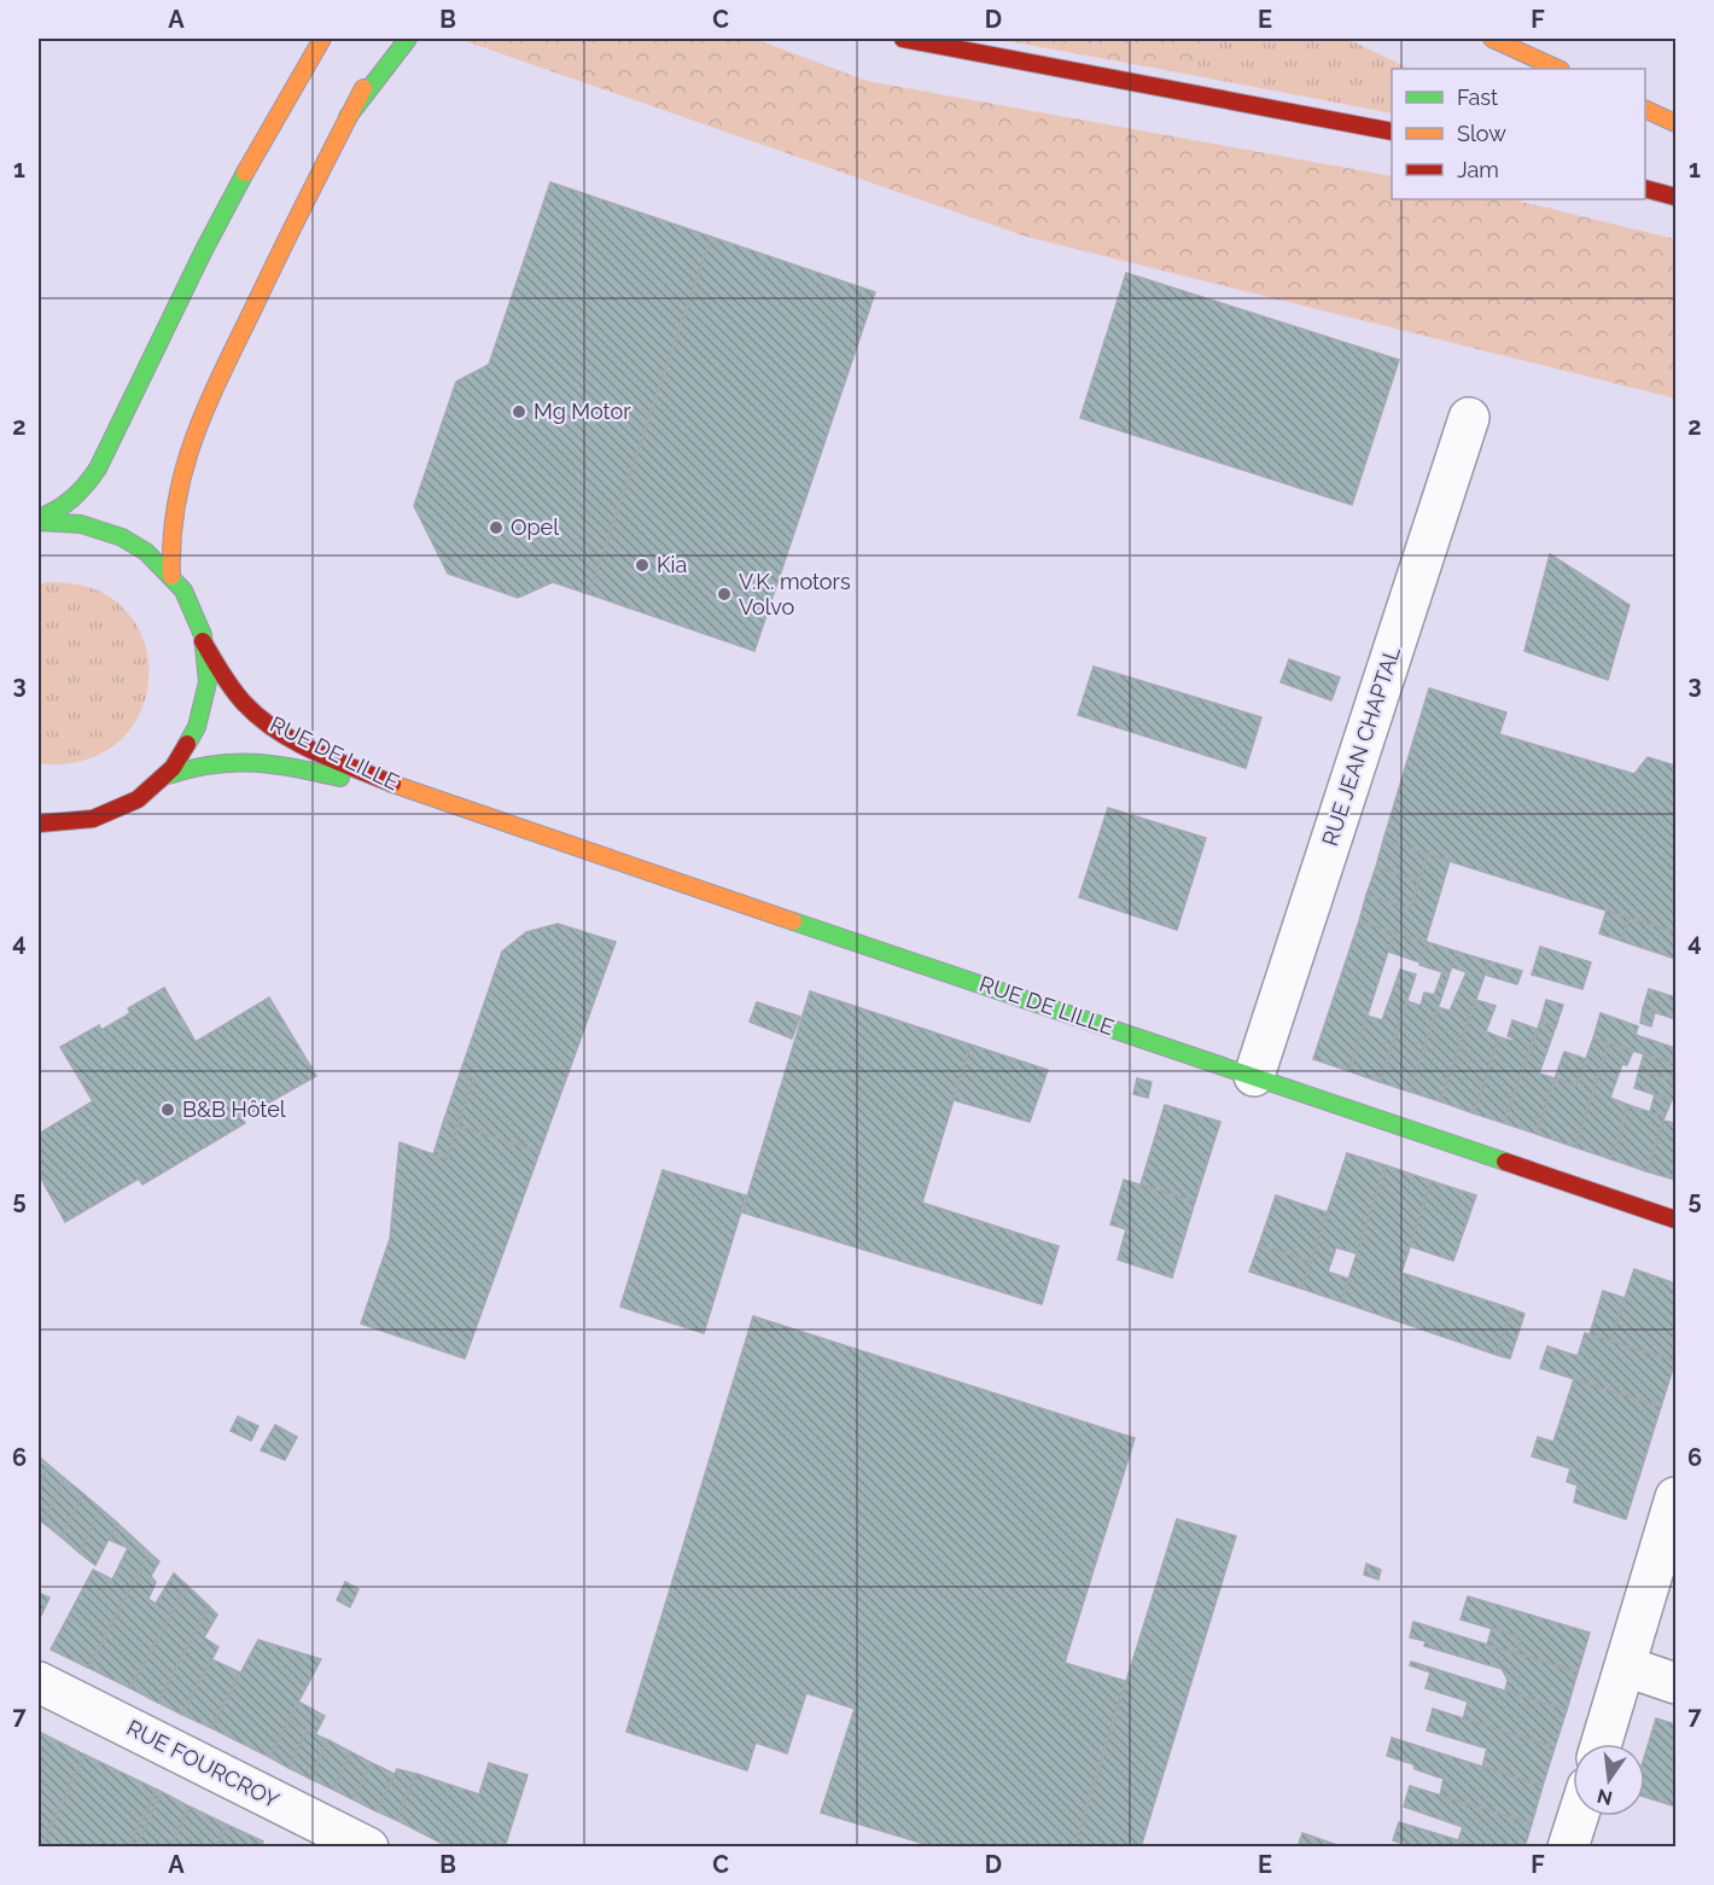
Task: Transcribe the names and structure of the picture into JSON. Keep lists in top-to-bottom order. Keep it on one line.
{"streets":{"main road":["RUE DE LILLE"],"street":["RUE JEAN CHAPTAL","RUE FOURCROY"]},"crossings":[["RUE JEAN CHAPTAL","RUE DE LILLE"]],"places":["Mg Motor","Opel","Kia","V.K. motors Volvo","B&B Hôtel"],"legend":["Fast","Slow","Jam"],"north":"bottom","grid":{"columns":["A","B","C","D","E","F"],"rows":["1","2","3","4","5","6","7"]}}
